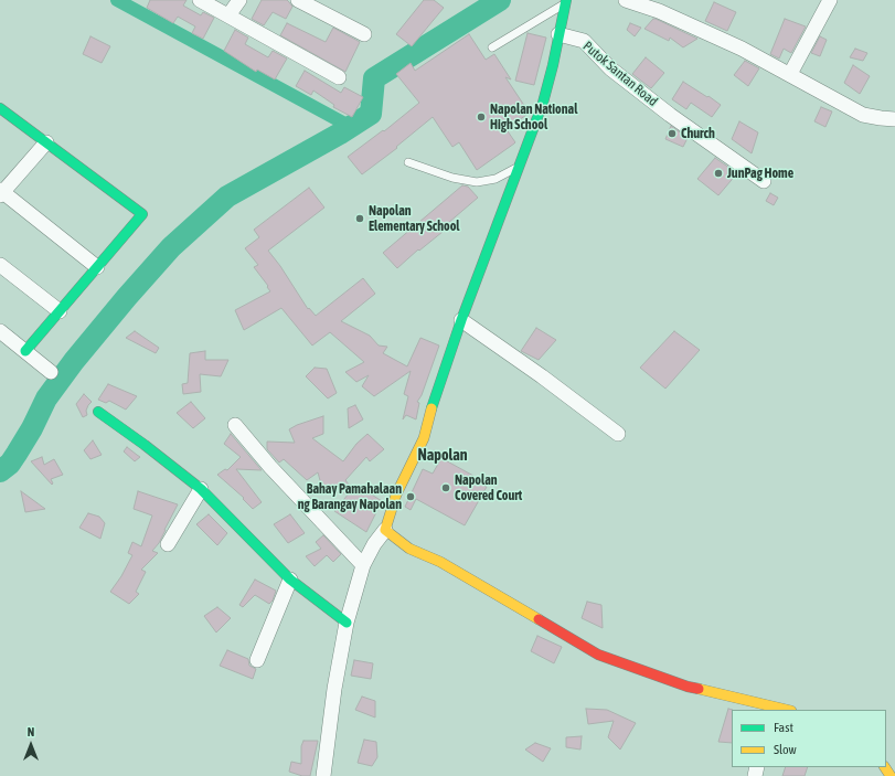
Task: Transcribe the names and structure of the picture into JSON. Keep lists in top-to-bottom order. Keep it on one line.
{"streets":{"street":["Putok Santan Road"]},"districts":["Napolan"],"places":["Napolan National High School","Church","JunPag Home","Napolan Elementary School","Napolan Covered Court","Bahay Pamahalaan ng Barangay Napolan"],"legend":["Fast","Slow"],"north":"top"}
